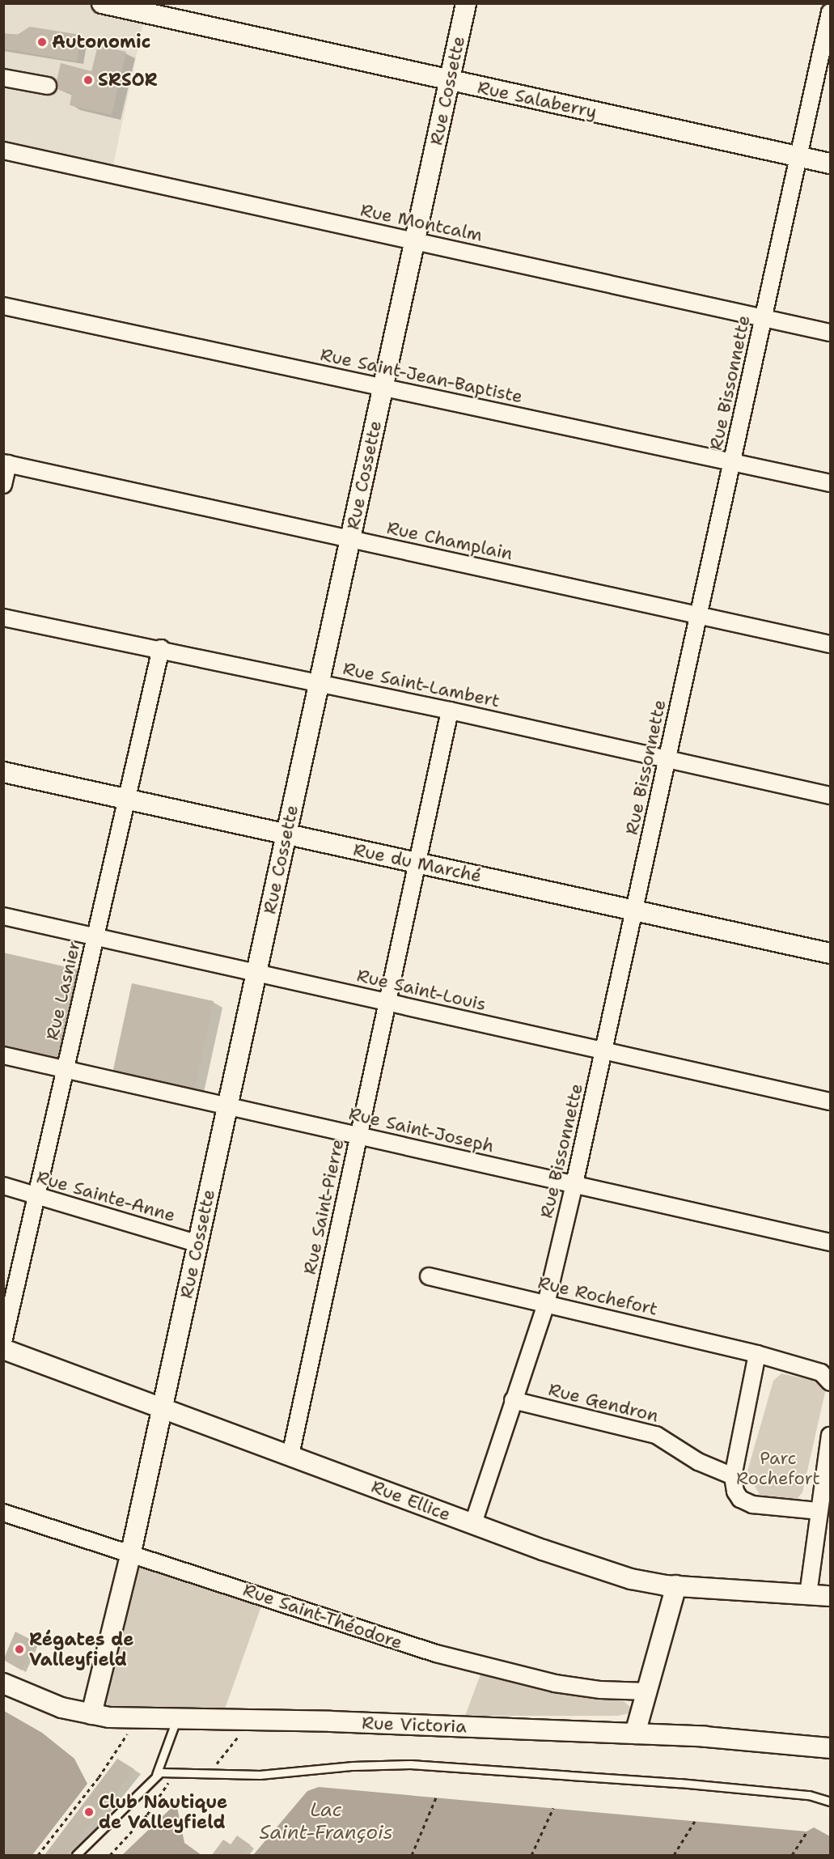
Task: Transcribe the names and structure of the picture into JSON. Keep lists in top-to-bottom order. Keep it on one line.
{"streets":{"street":["Rue Cossette","Rue Salaberry","Rue Montcalm","Rue Saint-Jean-Baptiste","Rue Bissonnette","Rue Champlain","Rue Saint-Lambert","Rue du Marché","Rue Saint-Louis","Rue Lasnier","Rue Saint-Joseph","Rue Sainte-Anne","Rue Saint-Pierre","Rue Rochefort","Rue Gendron","Rue Ellice","Rue Saint-Théodore","Rue Victoria"]},"crossings":[["Rue Cossette","Rue Salaberry"],["Rue Cossette","Rue Montcalm"],["Rue Cossette","Rue Saint-Jean-Baptiste"],["Rue Cossette","Rue Champlain"],["Rue Cossette","Rue Saint-Lambert"],["Rue Cossette","Rue du Marché"],["Rue Cossette","Rue Saint-Louis"],["Rue Cossette","Rue Saint-Joseph"],["Rue Cossette","Rue Sainte-Anne"],["Rue Cossette","Rue Ellice"],["Rue Cossette","Rue Saint-Théodore"],["Rue Cossette","Rue Victoria"],["Rue Salaberry","Rue Bissonnette"],["Rue Montcalm","Rue Bissonnette"],["Rue Saint-Jean-Baptiste","Rue Bissonnette"],["Rue Bissonnette","Rue Champlain"],["Rue Bissonnette","Rue Saint-Lambert"],["Rue Bissonnette","Rue du Marché"],["Rue Bissonnette","Rue Saint-Louis"],["Rue Bissonnette","Rue Saint-Joseph"],["Rue Bissonnette","Rue Rochefort"],["Rue Bissonnette","Rue Gendron"],["Rue Bissonnette","Rue Ellice"],["Rue Saint-Lambert","Rue Lasnier"],["Rue Saint-Lambert","Rue Saint-Pierre"],["Rue du Marché","Rue Lasnier"],["Rue du Marché","Rue Saint-Pierre"],["Rue Saint-Louis","Rue Lasnier"],["Rue Saint-Louis","Rue Saint-Pierre"],["Rue Lasnier","Rue Saint-Joseph"],["Rue Lasnier","Rue Sainte-Anne"],["Rue Saint-Joseph","Rue Saint-Pierre"],["Rue Saint-Pierre","Rue Ellice"]],"water":["Lac Saint-François"],"parks":["Parc Rochefort"],"places":["Autonomic","SRSOR","Régates de Valleyfield","Club Nautique de Valleyfield"]}
